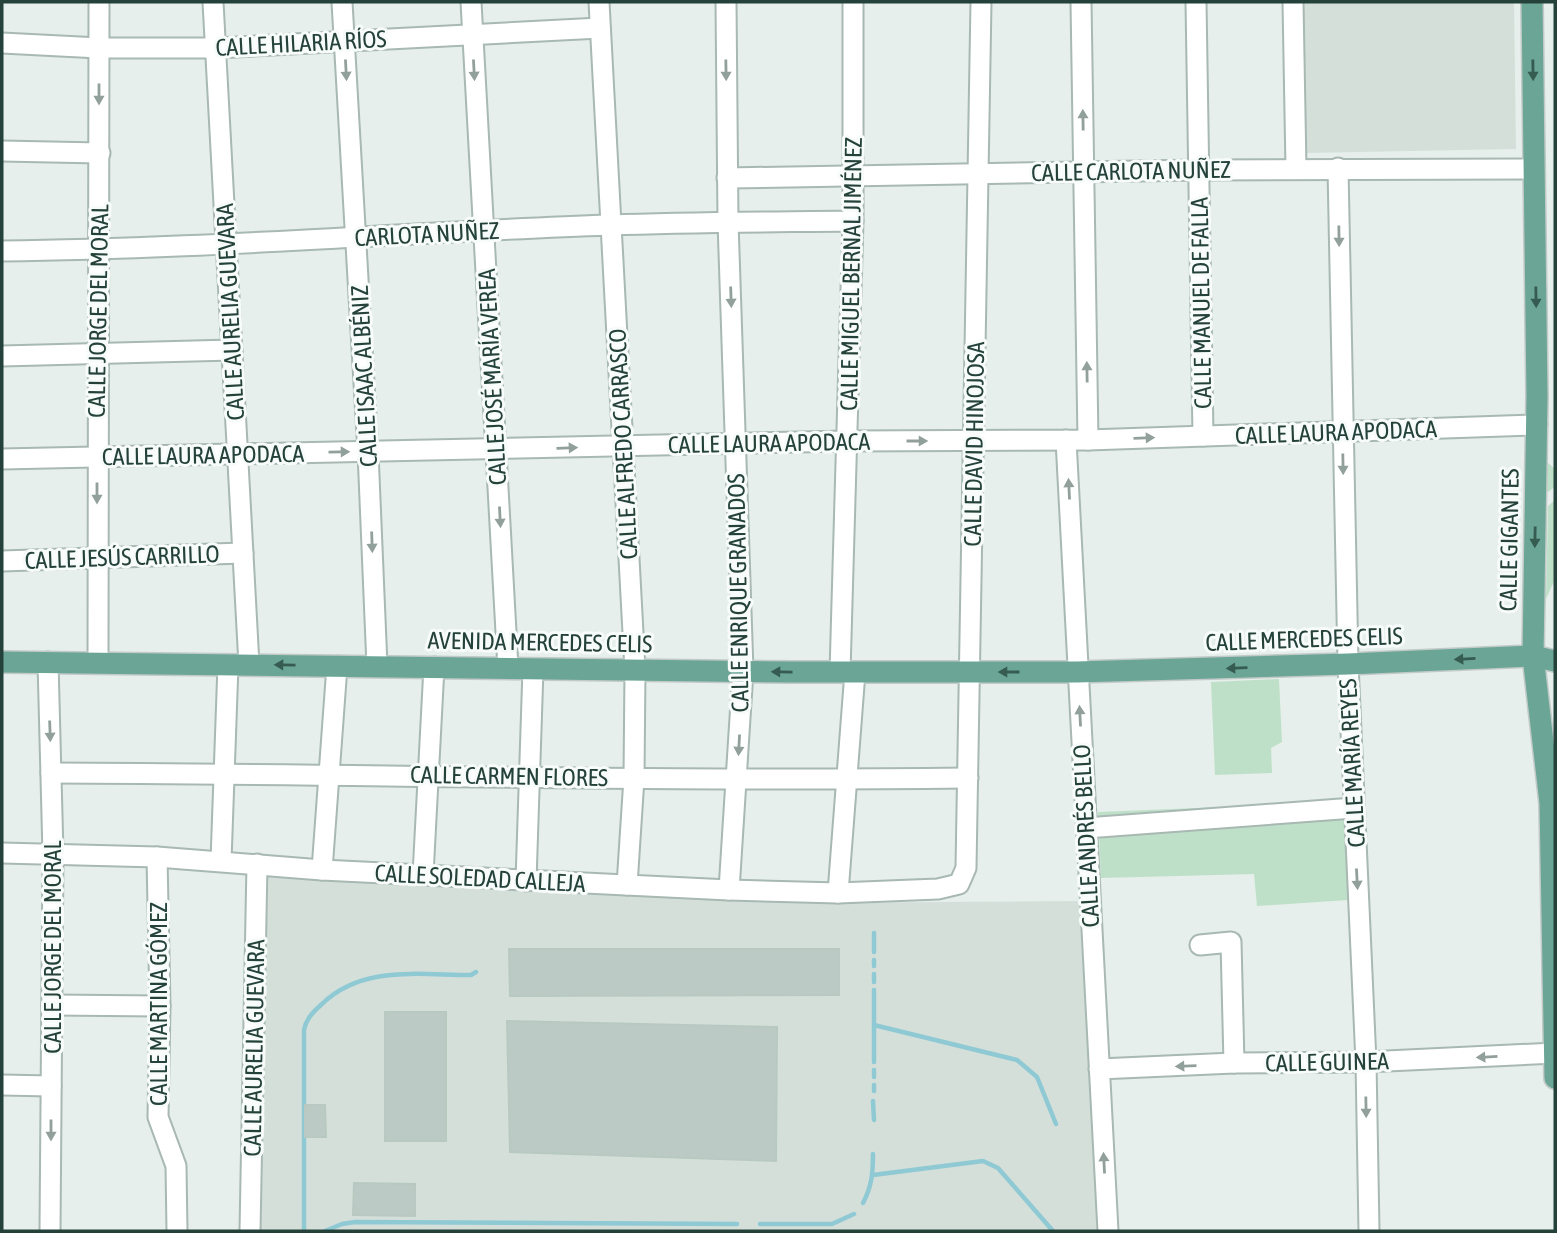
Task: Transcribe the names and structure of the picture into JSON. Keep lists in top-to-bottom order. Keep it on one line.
{"streets":{"main road":["CALLE GIGANTES","CALLE MERCEDES CELIS","AVENIDA MERCEDES CELIS"],"street":["CALLE HILARIA RÍOS","CALLE CARLOTA NUÑEZ","CARLOTA NUÑEZ","CALLE MIGUEL BERNAL JIMÉNEZ","CALLE MANUEL DE FALLA","CALLE JORGE DEL MORAL","CALLE AURELIA GUEVARA","CALLE ISAAC ALBÉNIZ","CALLE JOSÉ MARÍA VEREA","CALLE LAURA APODACA","CALLE ALFREDO CARRASCO","CALLE DAVID HINOJOSA","CALLE JESÚS CARRILLO","CALLE ENRIQUE GRANADOS","CALLE MARÍA REYES","CALLE CARMEN FLORES","CALLE ANDRÉS BELLO","CALLE SOLEDAD CALLEJA","CALLE MARTINA GÓMEZ","CALLE GUINEA"]},"crossings":[["CALLE HILARIA RÍOS","CALLE JORGE DEL MORAL"],["CALLE HILARIA RÍOS","CALLE AURELIA GUEVARA"],["CALLE HILARIA RÍOS","CALLE ISAAC ALBÉNIZ"],["CALLE HILARIA RÍOS","CALLE JOSÉ MARÍA VEREA"],["CALLE HILARIA RÍOS","CALLE ALFREDO CARRASCO"],["CALLE CARLOTA NUÑEZ","CALLE MIGUEL BERNAL JIMÉNEZ"],["CALLE CARLOTA NUÑEZ","CALLE MANUEL DE FALLA"],["CALLE CARLOTA NUÑEZ","CALLE DAVID HINOJOSA"],["CALLE CARLOTA NUÑEZ","CALLE GIGANTES"],["CALLE CARLOTA NUÑEZ","CALLE ENRIQUE GRANADOS"],["CALLE CARLOTA NUÑEZ","CALLE MARÍA REYES"],["CARLOTA NUÑEZ","CALLE MIGUEL BERNAL JIMÉNEZ"],["CARLOTA NUÑEZ","CALLE JORGE DEL MORAL"],["CARLOTA NUÑEZ","CALLE AURELIA GUEVARA"],["CARLOTA NUÑEZ","CALLE ISAAC ALBÉNIZ"],["CARLOTA NUÑEZ","CALLE JOSÉ MARÍA VEREA"],["CARLOTA NUÑEZ","CALLE ALFREDO CARRASCO"],["CARLOTA NUÑEZ","CALLE ENRIQUE GRANADOS"],["CALLE MIGUEL BERNAL JIMÉNEZ","CALLE LAURA APODACA"],["CALLE MIGUEL BERNAL JIMÉNEZ","AVENIDA MERCEDES CELIS"],["CALLE MIGUEL BERNAL JIMÉNEZ","CALLE CARMEN FLORES"],["CALLE MIGUEL BERNAL JIMÉNEZ","CALLE SOLEDAD CALLEJA"],["CALLE MANUEL DE FALLA","CALLE LAURA APODACA"],["CALLE JORGE DEL MORAL","CALLE LAURA APODACA"],["CALLE JORGE DEL MORAL","CALLE JESÚS CARRILLO"],["CALLE JORGE DEL MORAL","AVENIDA MERCEDES CELIS"],["CALLE JORGE DEL MORAL","CALLE CARMEN FLORES"],["CALLE JORGE DEL MORAL","CALLE SOLEDAD CALLEJA"],["CALLE AURELIA GUEVARA","CALLE LAURA APODACA"],["CALLE AURELIA GUEVARA","CALLE JESÚS CARRILLO"],["CALLE AURELIA GUEVARA","AVENIDA MERCEDES CELIS"],["CALLE AURELIA GUEVARA","CALLE SOLEDAD CALLEJA"],["CALLE ISAAC ALBÉNIZ","CALLE LAURA APODACA"],["CALLE ISAAC ALBÉNIZ","AVENIDA MERCEDES CELIS"],["CALLE JOSÉ MARÍA VEREA","CALLE LAURA APODACA"],["CALLE JOSÉ MARÍA VEREA","AVENIDA MERCEDES CELIS"],["CALLE LAURA APODACA","CALLE ALFREDO CARRASCO"],["CALLE LAURA APODACA","CALLE DAVID HINOJOSA"],["CALLE LAURA APODACA","CALLE GIGANTES"],["CALLE LAURA APODACA","CALLE ENRIQUE GRANADOS"],["CALLE LAURA APODACA","CALLE MARÍA REYES"],["CALLE LAURA APODACA","CALLE ANDRÉS BELLO"],["CALLE ALFREDO CARRASCO","AVENIDA MERCEDES CELIS"],["CALLE ALFREDO CARRASCO","CALLE CARMEN FLORES"],["CALLE ALFREDO CARRASCO","CALLE SOLEDAD CALLEJA"],["CALLE DAVID HINOJOSA","AVENIDA MERCEDES CELIS"],["CALLE DAVID HINOJOSA","CALLE CARMEN FLORES"],["CALLE DAVID HINOJOSA","CALLE SOLEDAD CALLEJA"],["CALLE GIGANTES","CALLE MERCEDES CELIS"],["CALLE GIGANTES","CALLE GUINEA"],["CALLE ENRIQUE GRANADOS","AVENIDA MERCEDES CELIS"],["CALLE ENRIQUE GRANADOS","CALLE CARMEN FLORES"],["CALLE ENRIQUE GRANADOS","CALLE SOLEDAD CALLEJA"],["CALLE MERCEDES CELIS","AVENIDA MERCEDES CELIS"],["CALLE MERCEDES CELIS","CALLE MARÍA REYES"],["CALLE MERCEDES CELIS","CALLE ANDRÉS BELLO"],["AVENIDA MERCEDES CELIS","CALLE ANDRÉS BELLO"],["CALLE MARÍA REYES","CALLE GUINEA"],["CALLE ANDRÉS BELLO","CALLE GUINEA"],["CALLE SOLEDAD CALLEJA","CALLE MARTINA GÓMEZ"]],"one_way":["CALLE JORGE DEL MORAL","CALLE ISAAC ALBÉNIZ","CALLE JOSÉ MARÍA VEREA","CALLE GIGANTES","CALLE ENRIQUE GRANADOS","CALLE MERCEDES CELIS","CALLE MARÍA REYES","CALLE ANDRÉS BELLO","CALLE GUINEA"]}
